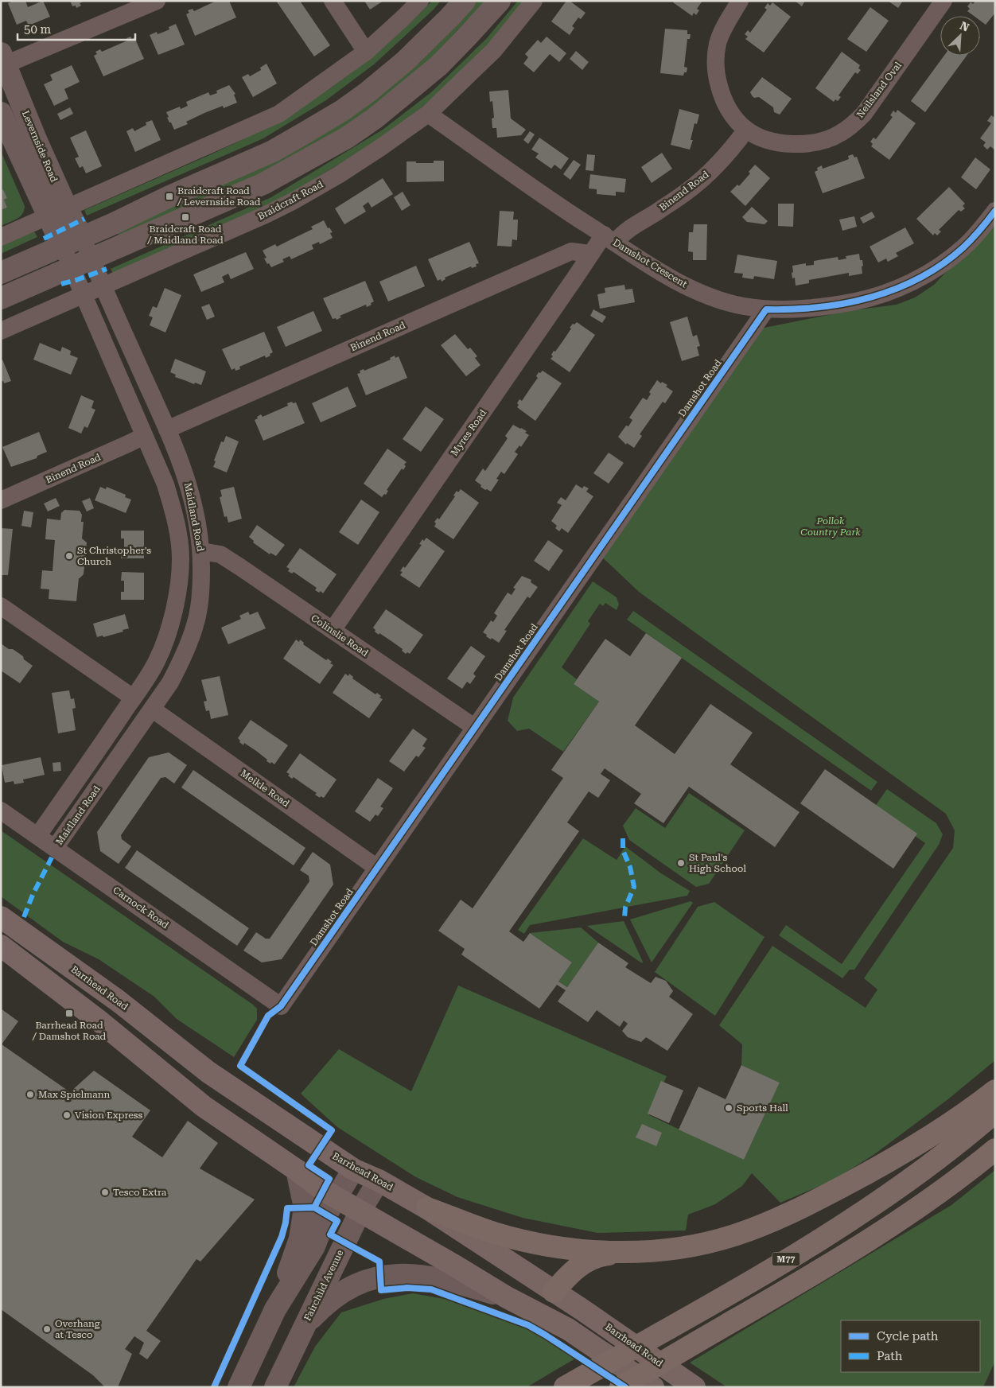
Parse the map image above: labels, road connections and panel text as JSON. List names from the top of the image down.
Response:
{
  "streets": {
    "highway": ["M77"],
    "main road": ["Barrhead Road"],
    "street": [
      "Neilsland Oval",
      "Levernside Road",
      "Binend Road",
      "Braidcraft Road",
      "Damshot Crescent",
      "Damshot Road",
      "Myres Road",
      "Maidland Road",
      "Colinslie Road",
      "Meikle Road",
      "Carnock Road",
      "Fairchild Avenue"
    ]
  },
  "crossings": [
    ["Neilsland Oval", "Binend Road"],
    ["Levernside Road", "Maidland Road"],
    ["Binend Road", "Damshot Crescent"],
    ["Binend Road", "Myres Road"],
    ["Binend Road", "Maidland Road"],
    ["Braidcraft Road", "Damshot Crescent"],
    ["Braidcraft Road", "Maidland Road"],
    ["Damshot Crescent", "Damshot Road"],
    ["Damshot Crescent", "Myres Road"],
    ["Damshot Road", "Colinslie Road"],
    ["Damshot Road", "Meikle Road"],
    ["Damshot Road", "Carnock Road"],
    ["Myres Road", "Colinslie Road"],
    ["Maidland Road", "Colinslie Road"],
    ["Maidland Road", "Meikle Road"],
    ["Maidland Road", "Carnock Road"],
    ["Barrhead Road", "Fairchild Avenue"]
  ],
  "parks": ["Pollok Country Park"],
  "places": {
    "transit": ["Braidcraft Road / Levernside Road", "Braidcraft Road / Maidland Road", "Barrhead Road / Damshot Road"],
    "other": [
      "St Christopher's Church",
      "St Paul's High School",
      "Max Spielmann",
      "Sports Hall",
      "Vision Express",
      "Tesco Extra",
      "Overhang at Tesco"
    ]
  },
  "legend": ["Cycle path", "Path"],
  "scale_bar": "50 m",
  "north": "top right"
}
